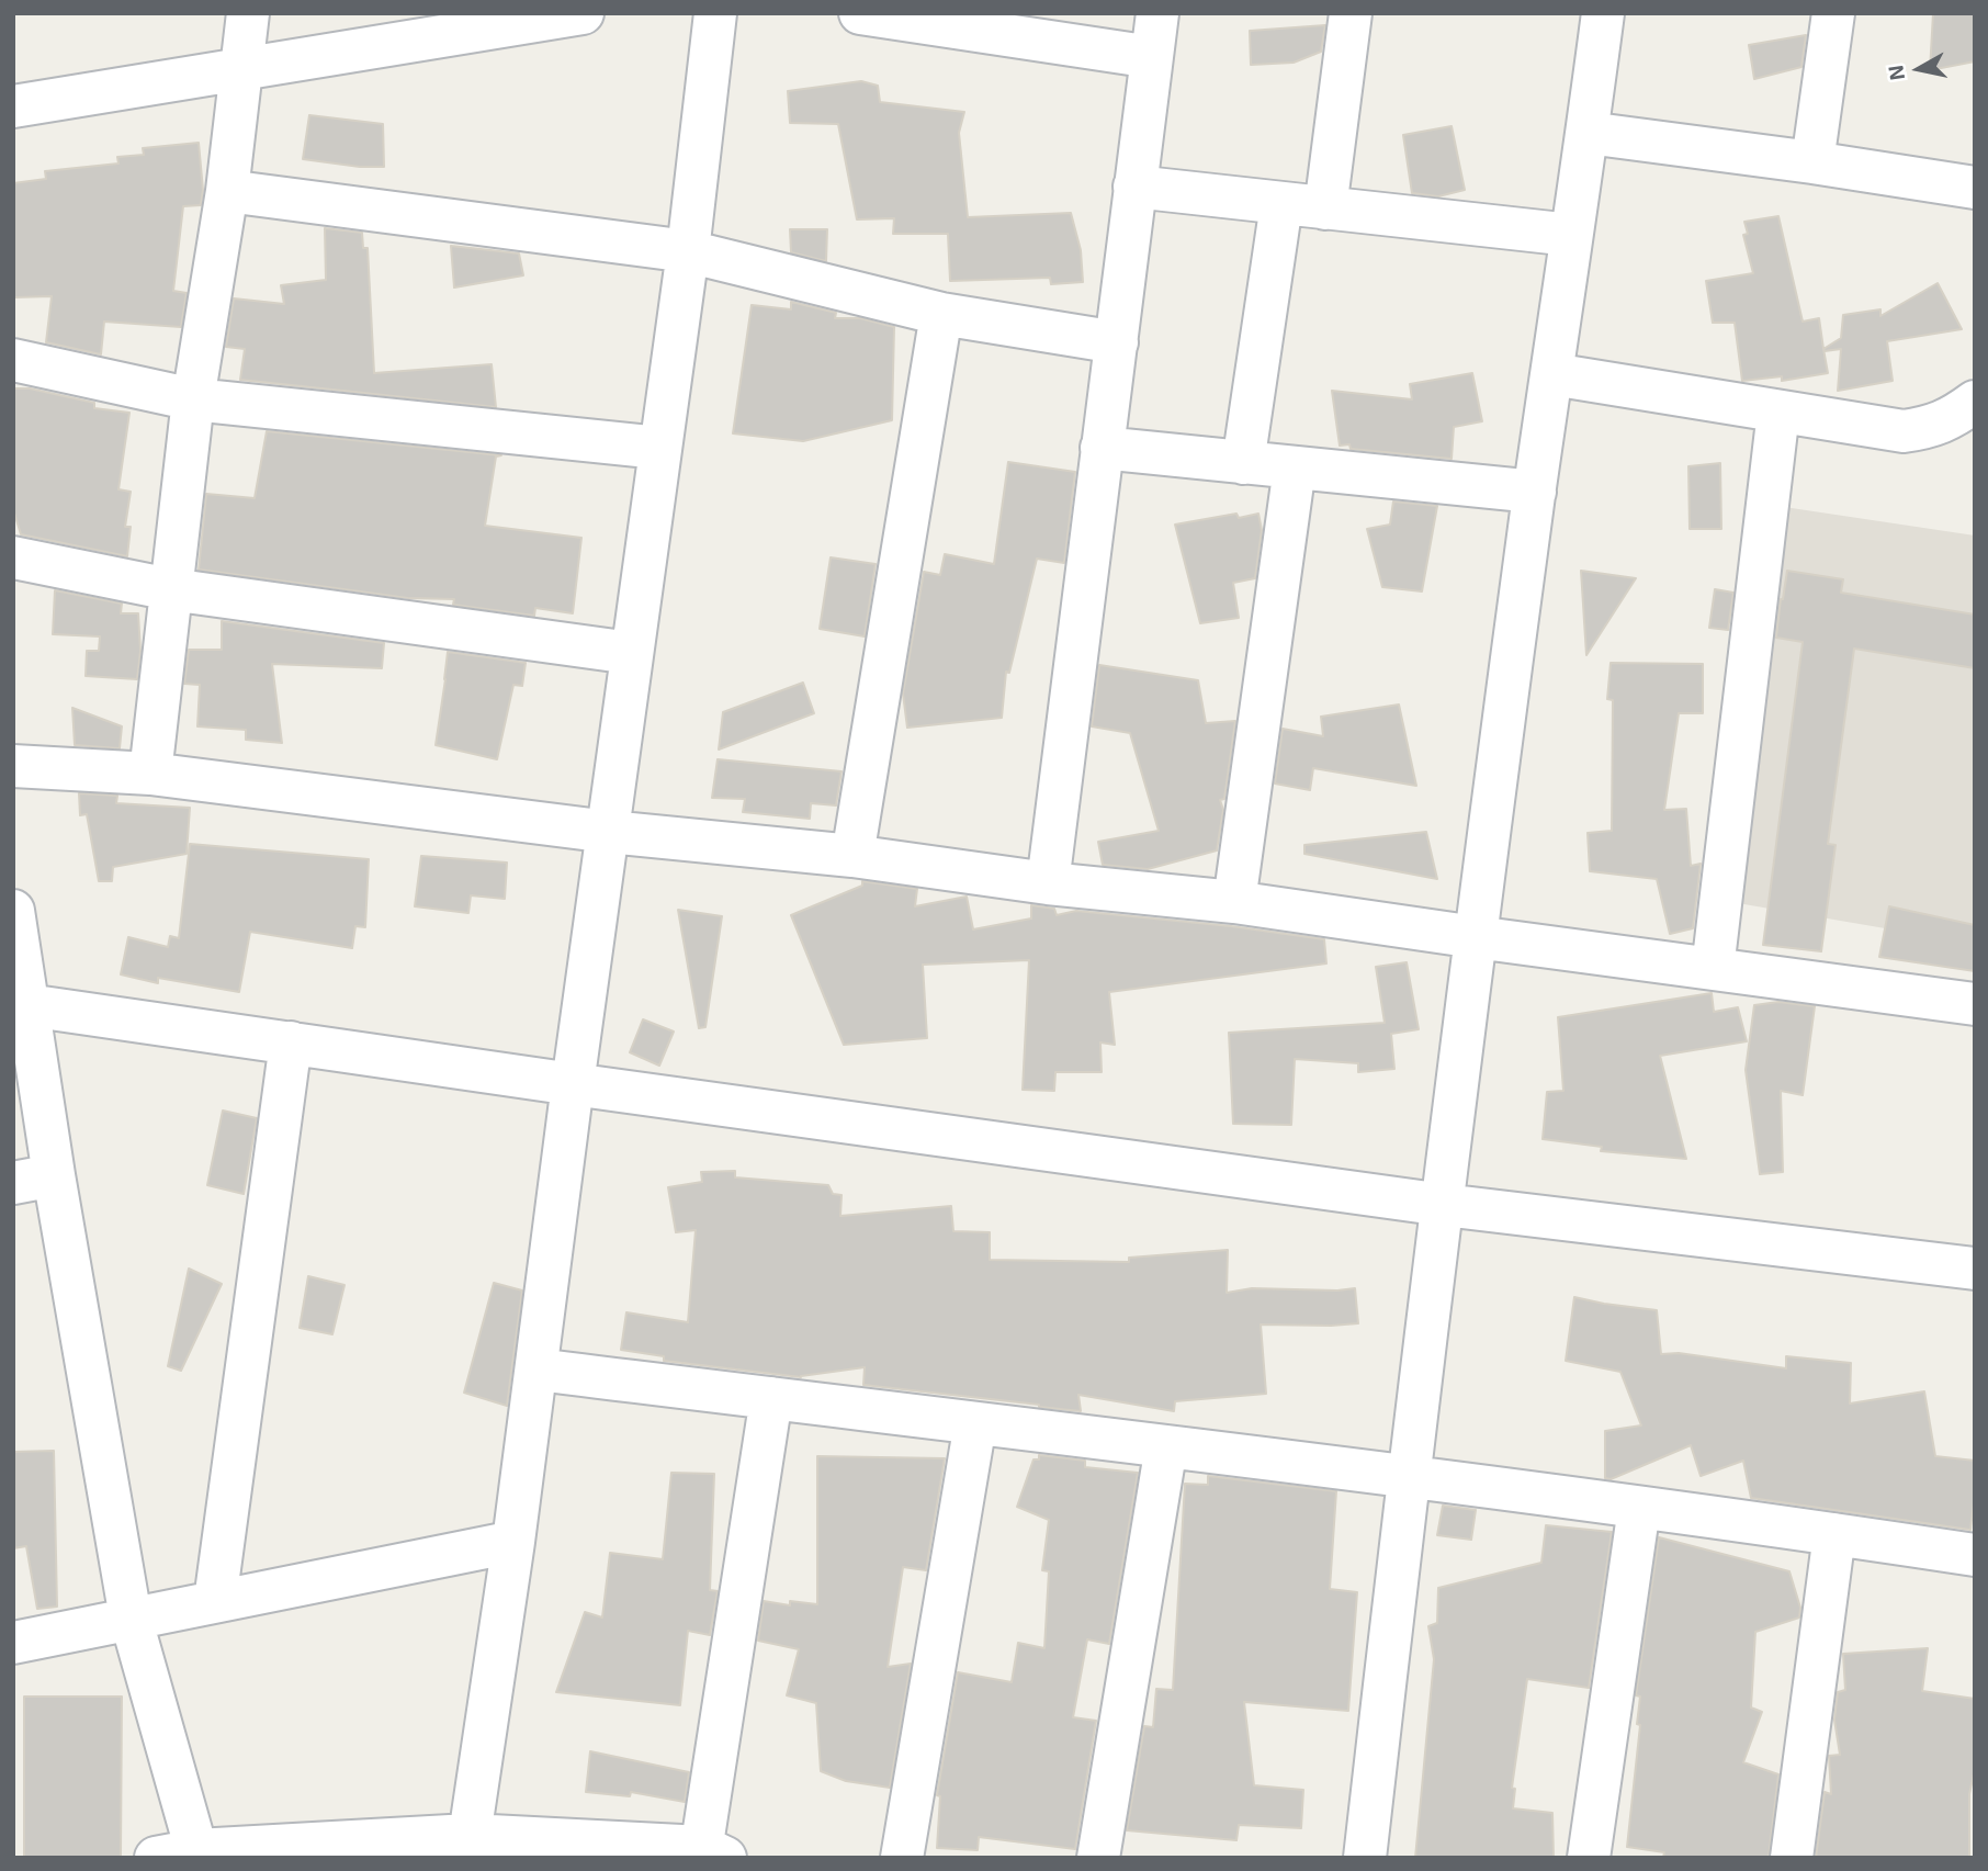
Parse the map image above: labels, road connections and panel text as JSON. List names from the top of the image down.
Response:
{
  "north": "left"
}
